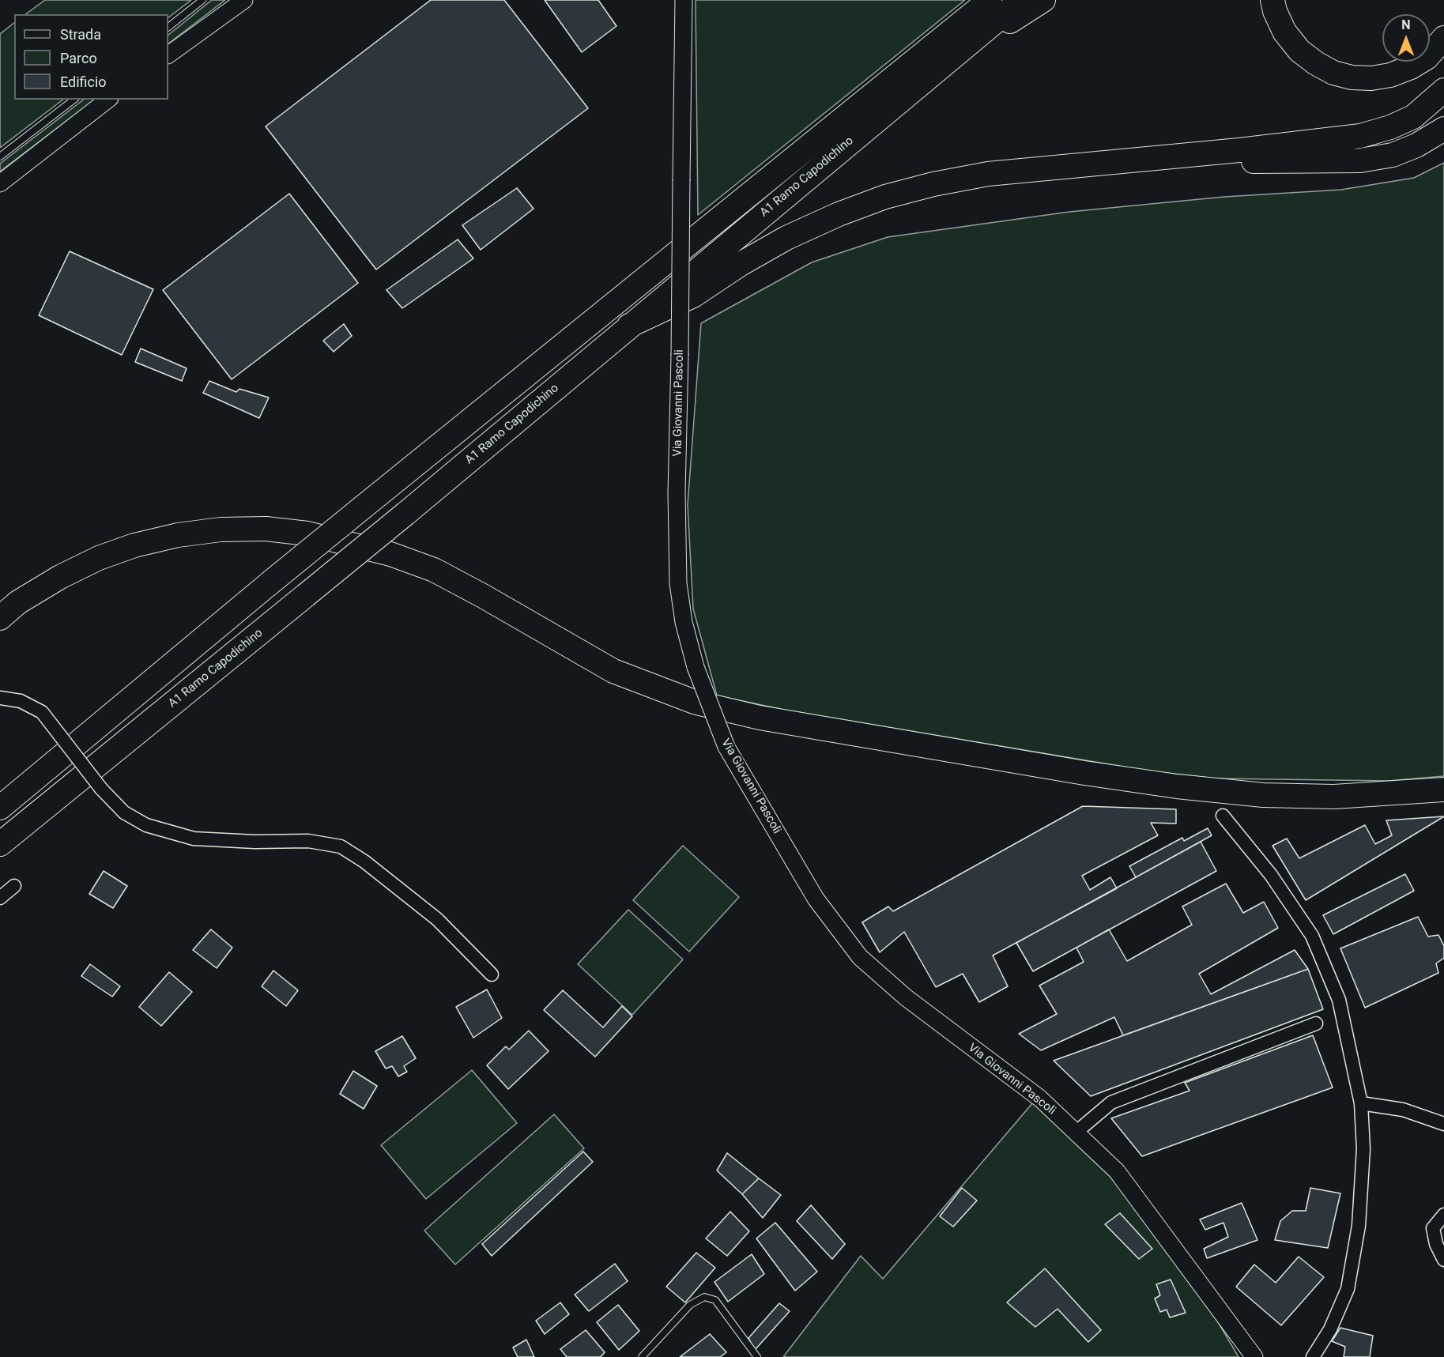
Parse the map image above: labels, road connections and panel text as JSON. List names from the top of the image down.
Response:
{
  "streets": {
    "highway": ["A1 Ramo Capodichino"],
    "street": ["Via Giovanni Pascoli"]
  },
  "legend": ["Strada", "Parco", "Edificio"],
  "north": "top"
}
